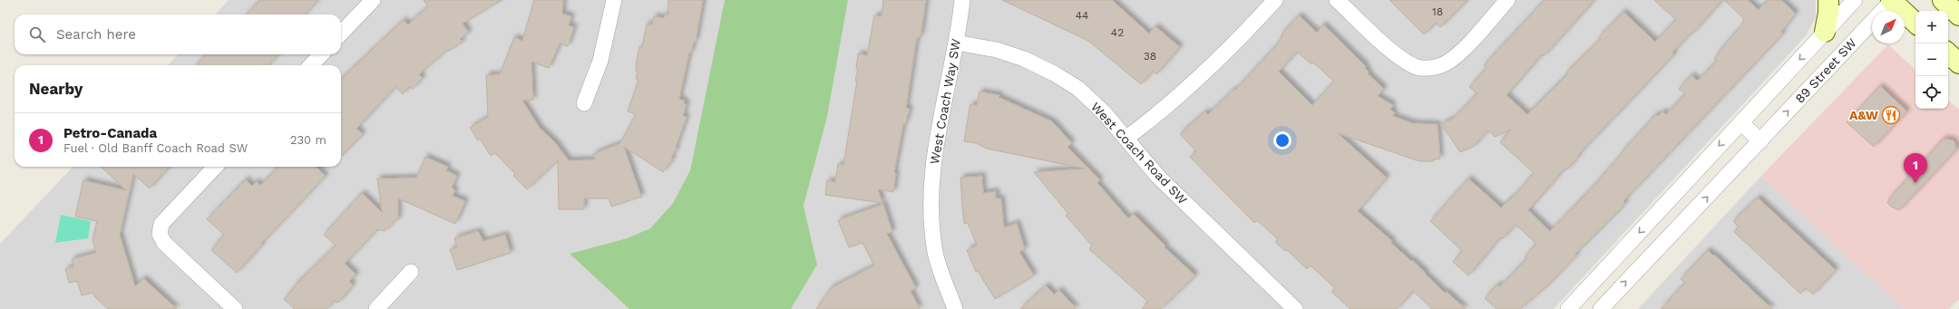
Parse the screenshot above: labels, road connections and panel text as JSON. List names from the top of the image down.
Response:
{
  "streets": {
    "street": ["89 Street SW", "West Coach Way SW", "West Coach Road SW"]
  },
  "crossings": [
    ["West Coach Way SW", "West Coach Road SW"]
  ],
  "places": {
    "restaurant": ["A&W"]
  },
  "house_numbers": [
    "18",
    "44",
    "42",
    "38"
  ],
  "north": "top right",
  "page": {
    "map_buttons": ["+", "−"],
    "search": "Search here",
    "heading": "Nearby",
    "list": [
      {
        "mark": "1",
        "name": "Petro-Canada",
        "note": "Fuel · Old Banff Coach Road SW",
        "value": "230 m"
      }
    ],
    "pins": "1"
  }
}
